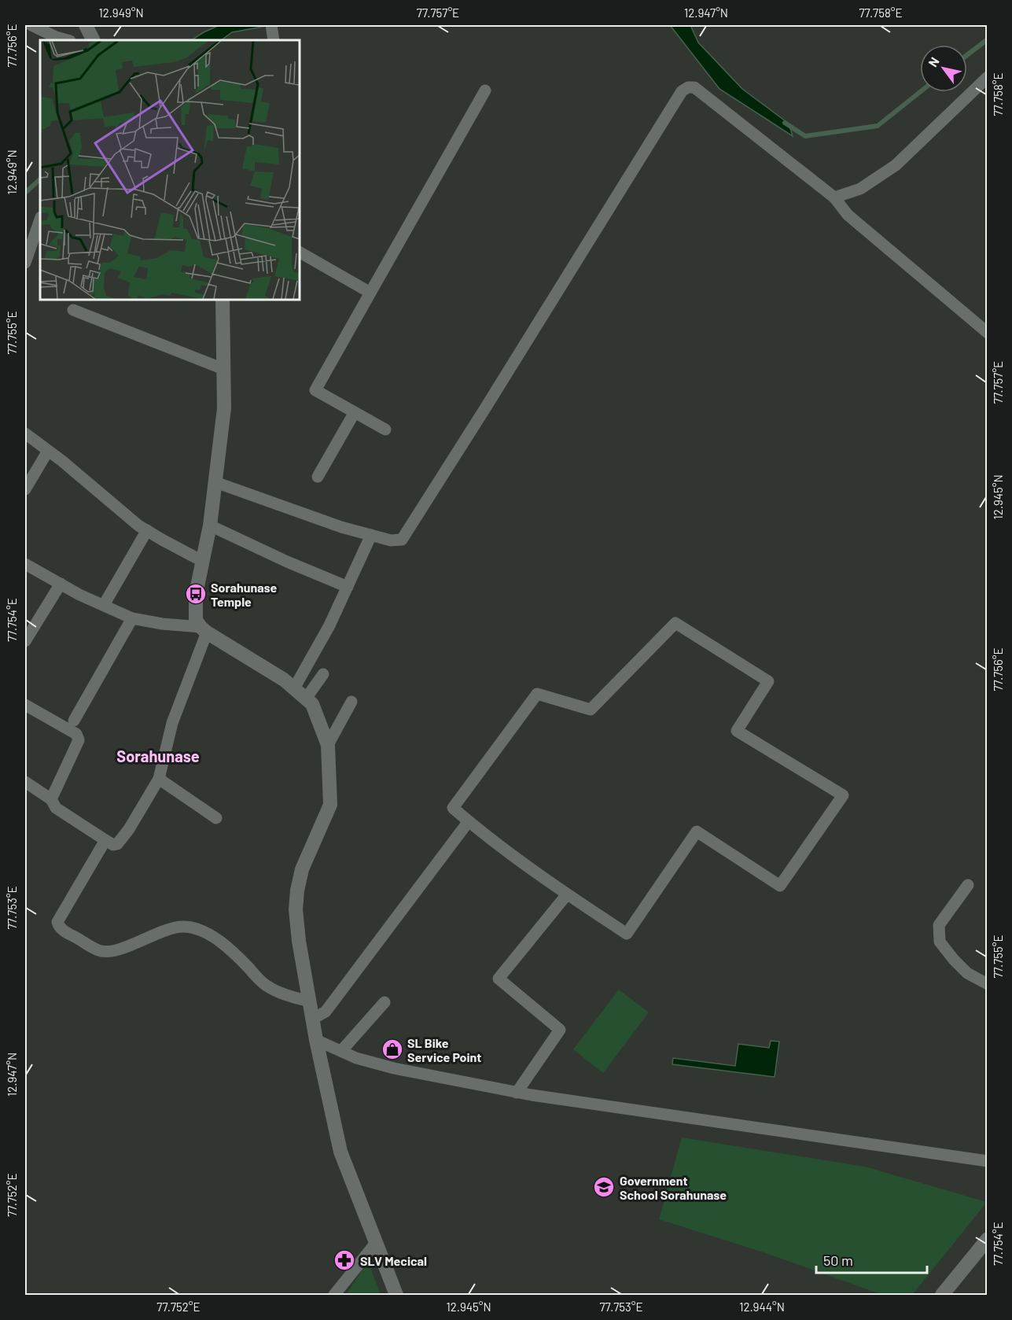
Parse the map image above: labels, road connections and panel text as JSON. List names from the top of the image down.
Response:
{
  "districts": ["Sorahunase"],
  "places": {
    "bus stop": ["Sorahunase Temple"],
    "shop": ["SL Bike Service Point"],
    "school or university": ["Government School Sorahunase"],
    "pharmacy": ["SLV Mecical"]
  },
  "scale_bar": "50 m",
  "north": "top left",
  "coordinates": [
    "12.949°N",
    "77.757°E",
    "12.947°N",
    "77.758°E",
    "77.756°E",
    "77.755°E",
    "12.945°N",
    "77.754°E",
    "77.753°E",
    "77.752°E",
    "12.944°N"
  ]
}
